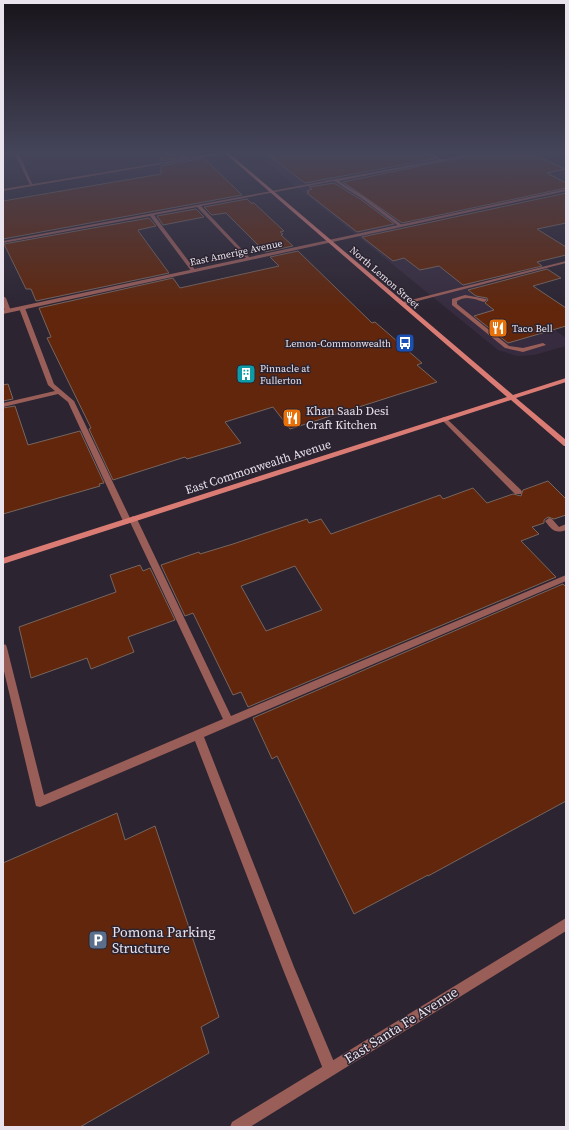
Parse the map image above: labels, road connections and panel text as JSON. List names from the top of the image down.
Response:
{
  "streets": {
    "street": [
      "East Amerige Avenue",
      "North Lemon Street",
      "East Commonwealth Avenue",
      "East Santa Fe Avenue"
    ]
  },
  "crossings": [
    ["East Amerige Avenue", "North Lemon Street"],
    ["North Lemon Street", "East Commonwealth Avenue"]
  ],
  "places": {
    "restaurant": ["Taco Bell", "Khan Saab Desi Craft Kitchen"],
    "bus stop": ["Lemon-Commonwealth"],
    "building": ["Pinnacle at Fullerton"],
    "parking": ["Pomona Parking Structure"]
  }
}
